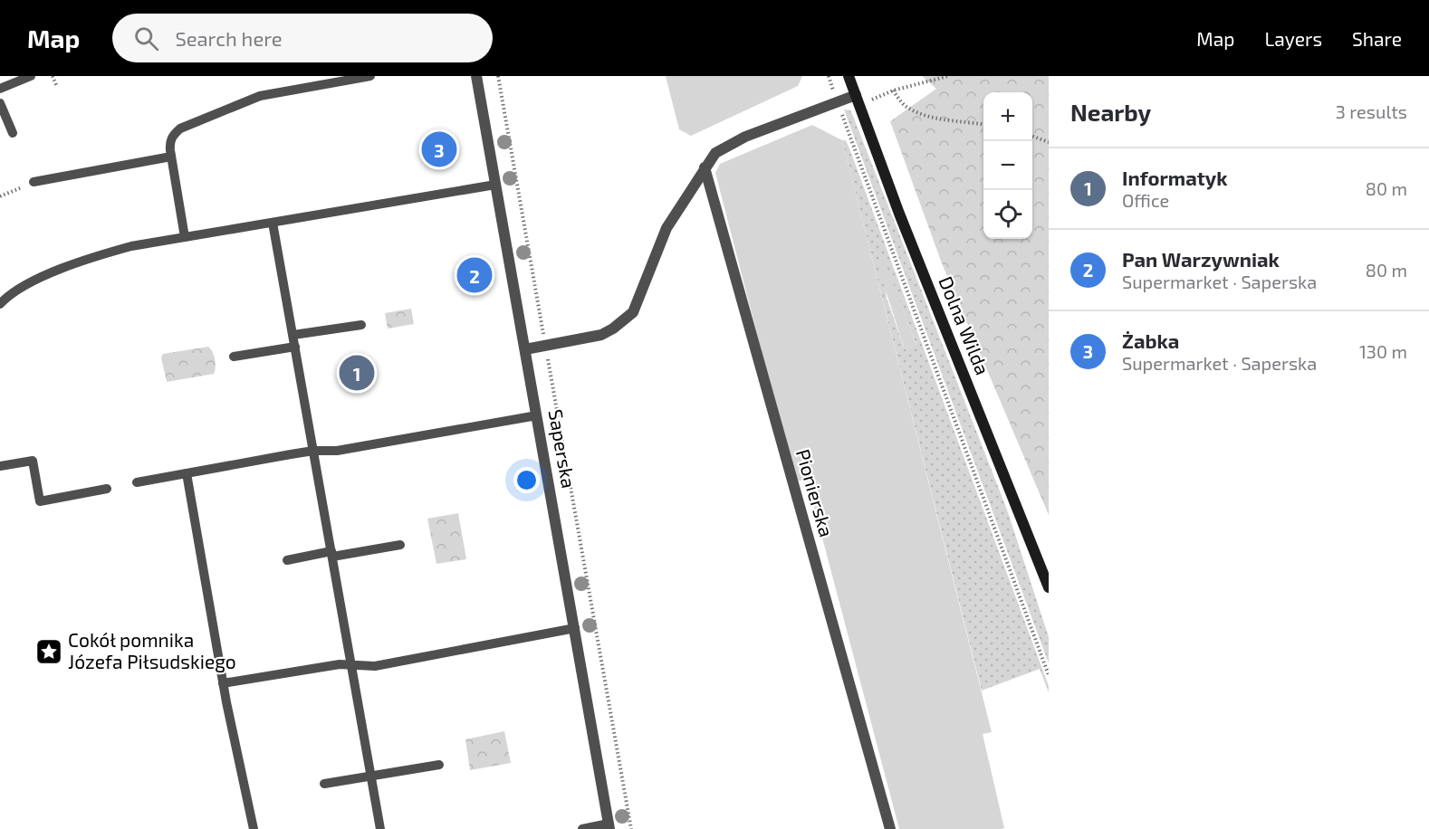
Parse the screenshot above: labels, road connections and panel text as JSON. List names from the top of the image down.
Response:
{
  "streets": {
    "main road": ["Dolna Wilda"],
    "street": ["Saperska", "Pionierska"]
  },
  "places": {
    "place": ["Cokół pomnika Józefa Piłsudskiego"]
  },
  "page": {
    "header": "Map",
    "search": "Search here",
    "nav": ["Map", "Layers", "Share"],
    "heading": ["Nearby", "3 results"],
    "map_buttons": ["+", "−"],
    "pins": ["3", "2", "1"],
    "list": [
      {
        "mark": "1",
        "name": "Informatyk",
        "note": "Office",
        "value": "80 m"
      },
      {
        "mark": "2",
        "name": "Pan Warzywniak",
        "note": "Supermarket · Saperska",
        "value": "80 m"
      },
      {
        "mark": "3",
        "name": "Żabka",
        "note": "Supermarket · Saperska",
        "value": "130 m"
      }
    ]
  }
}
